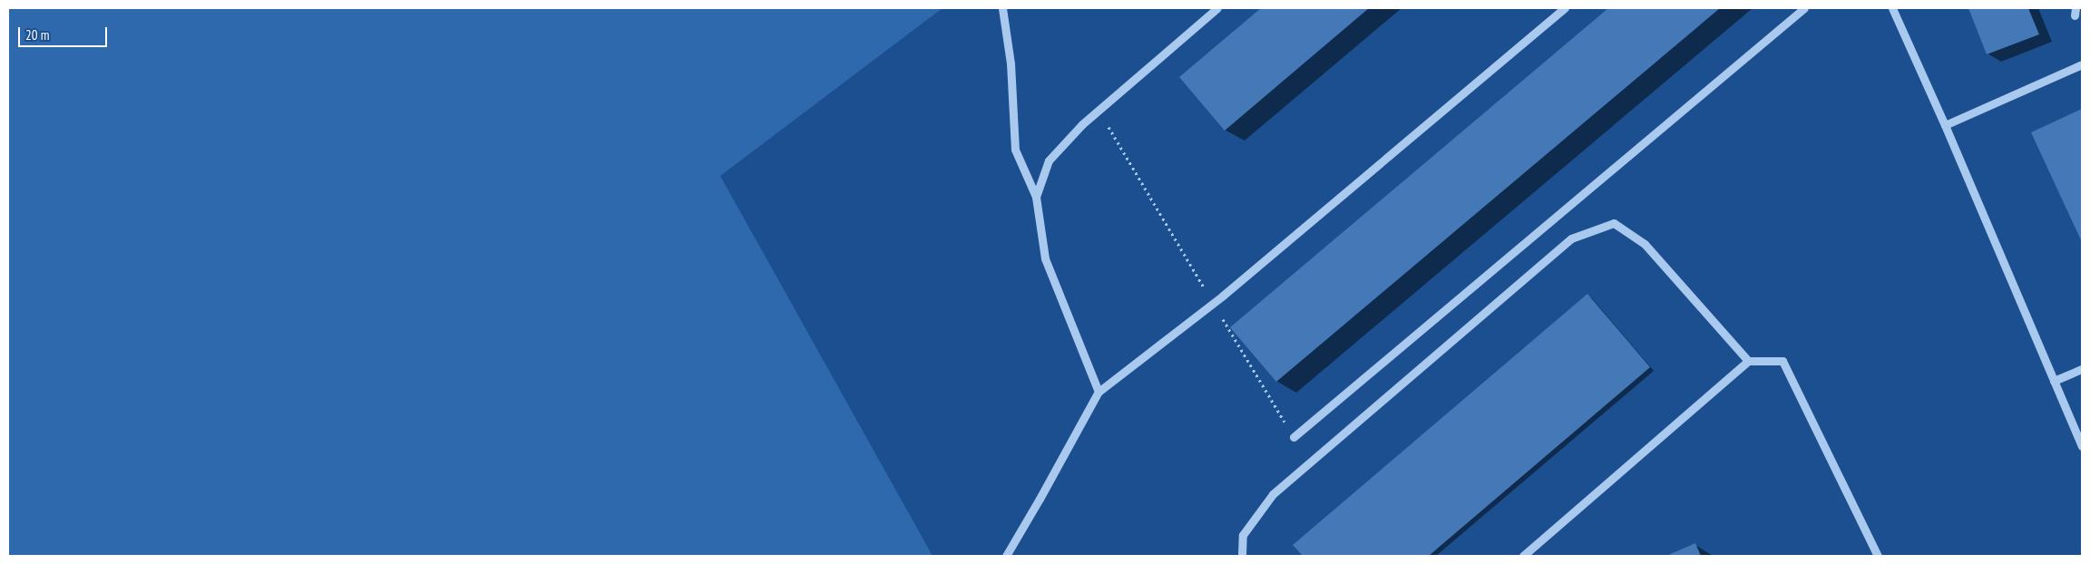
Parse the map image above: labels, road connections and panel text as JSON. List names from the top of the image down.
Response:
{
  "scale_bar": "20 m"
}
